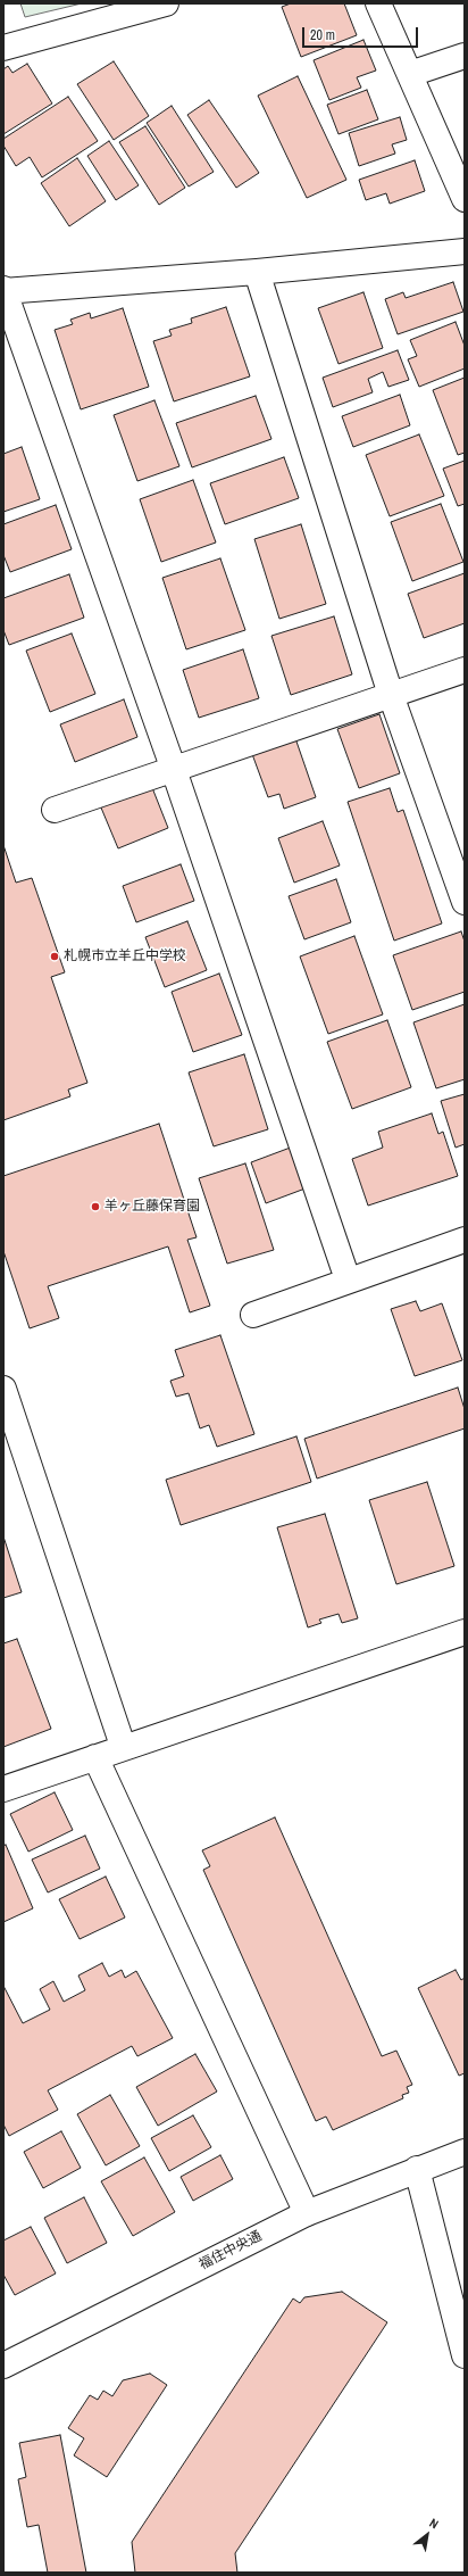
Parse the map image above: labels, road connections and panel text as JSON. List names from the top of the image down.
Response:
{
  "streets": {
    "street": ["福住中央通"]
  },
  "places": ["札幌市立羊丘中学校", "羊ヶ丘藤保育園"],
  "scale_bar": "20 m",
  "north": "top right"
}
